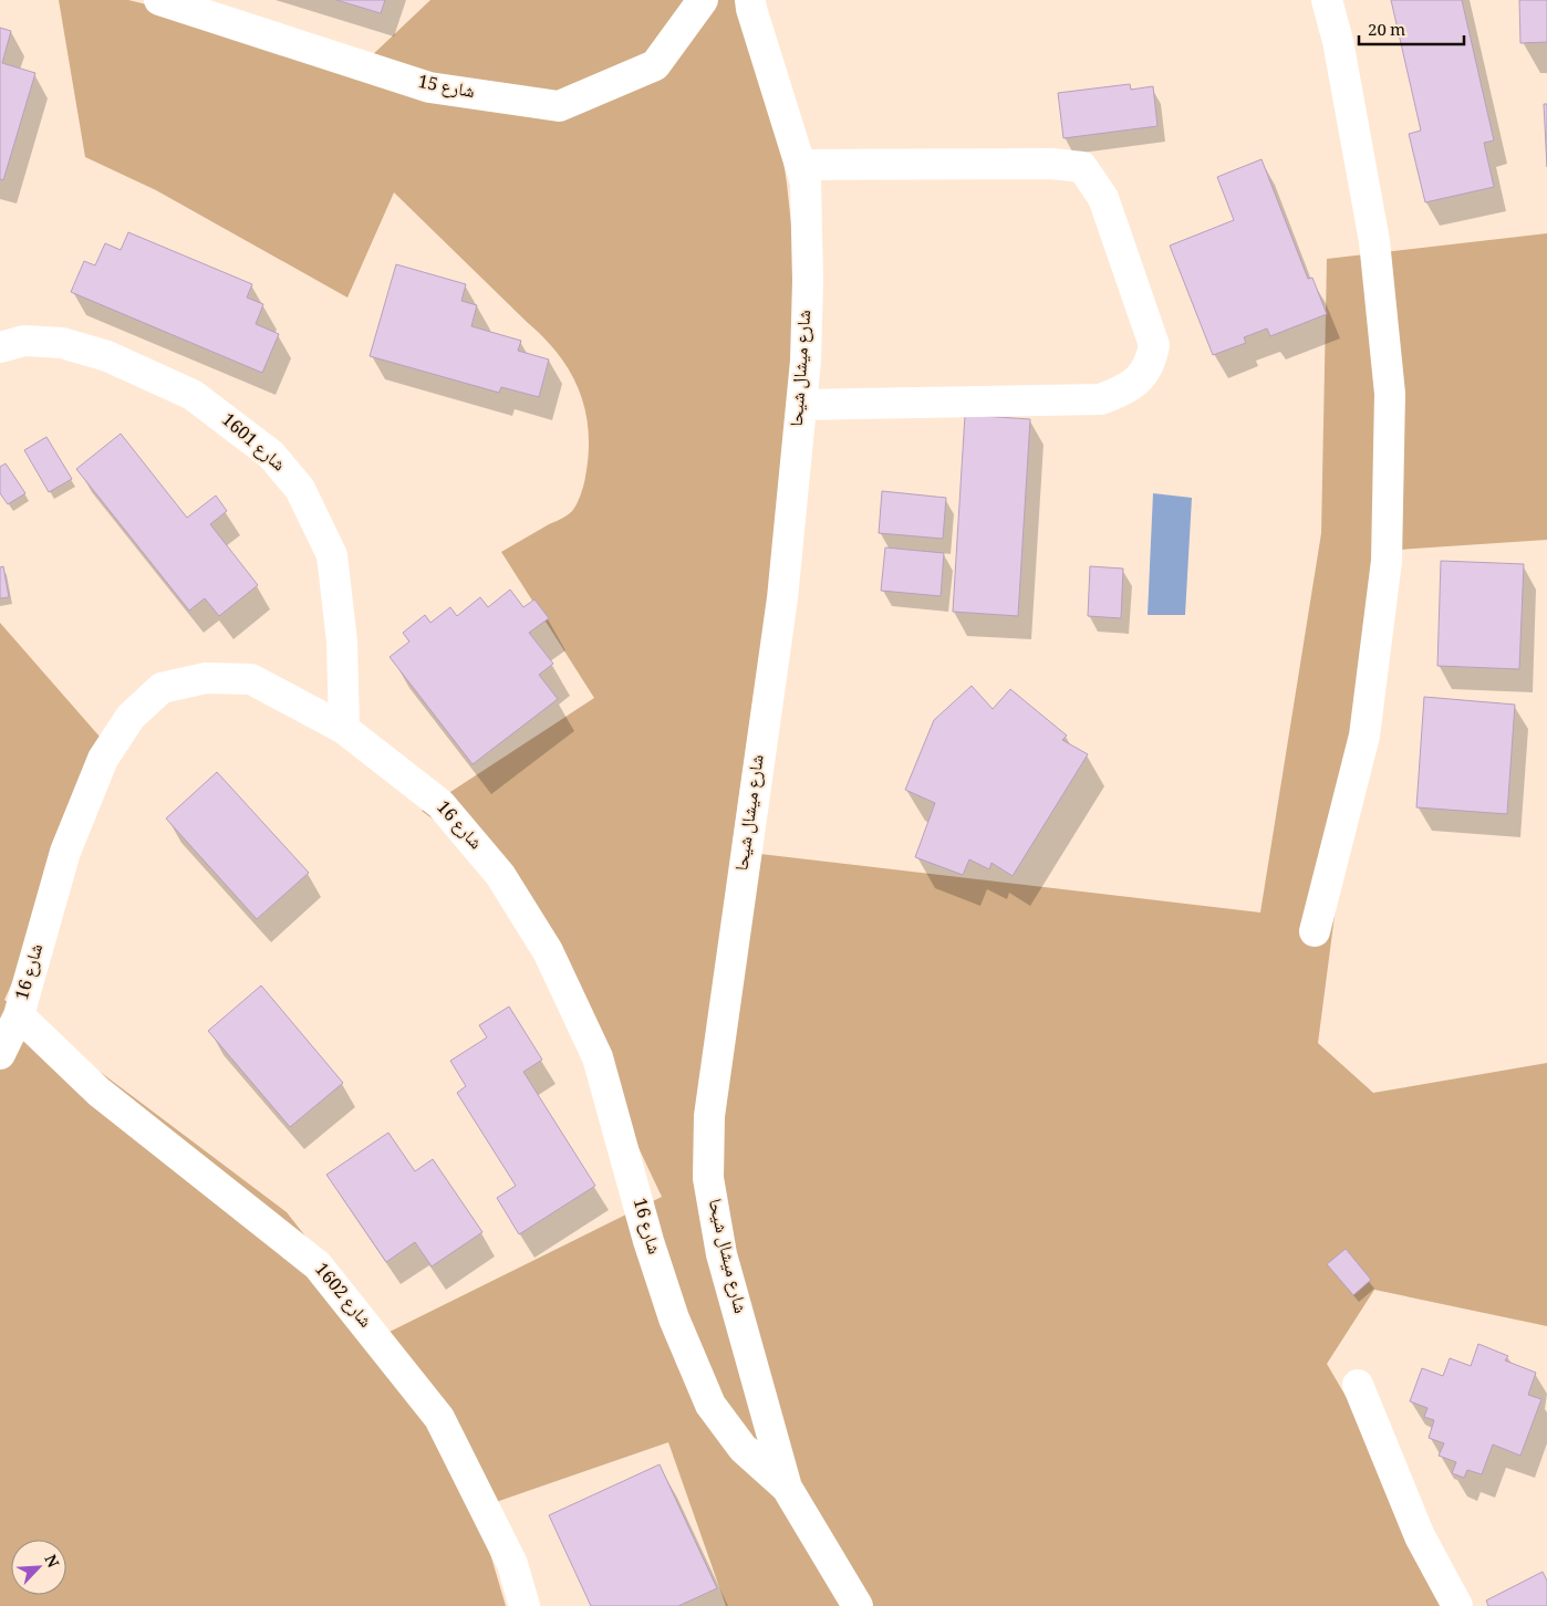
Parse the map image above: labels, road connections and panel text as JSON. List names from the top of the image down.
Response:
{
  "streets": {
    "street": [
      "شارع 15",
      "شارع ميشال شيحا",
      "شارع 1601",
      "شارع 16",
      "شارع 1602"
    ]
  },
  "crossings": [
    ["شارع ميشال شيحا", "شارع 16"],
    ["شارع 1601", "شارع 16"],
    ["شارع 16", "شارع 1602"]
  ],
  "scale_bar": "20 m",
  "north": "top right"
}
